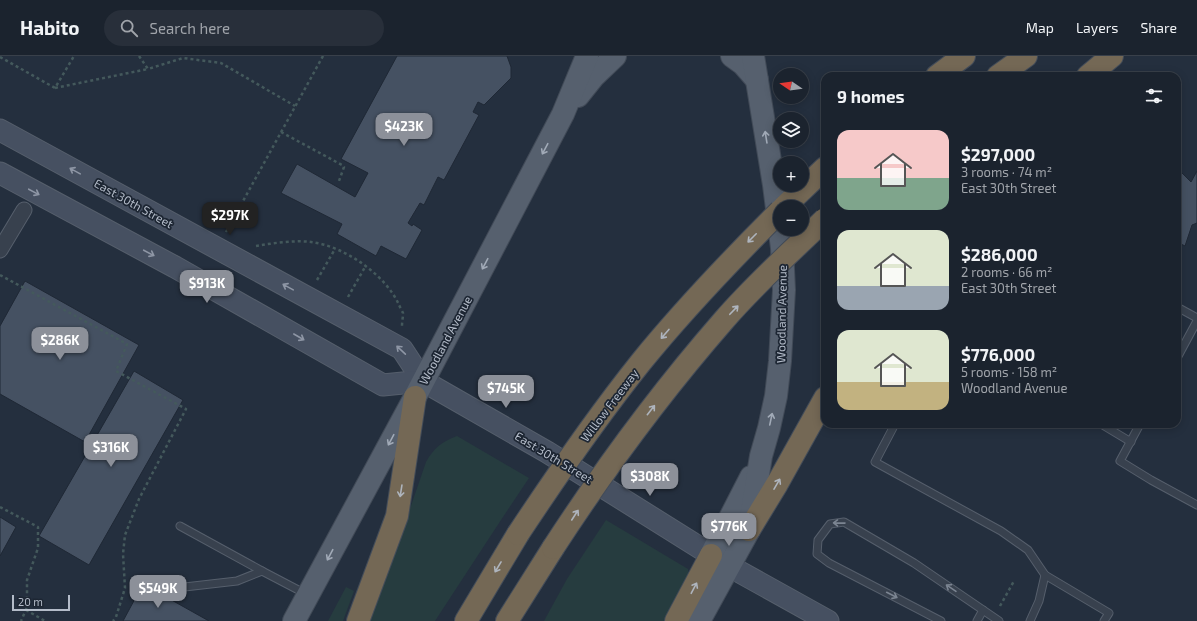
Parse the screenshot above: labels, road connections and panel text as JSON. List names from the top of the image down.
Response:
{
  "streets": {
    "highway": ["Willow Freeway"],
    "main road": ["East 30th Street", "Woodland Avenue"]
  },
  "crossings": [
    ["East 30th Street", "Woodland Avenue"]
  ],
  "scale_bar": "20 m",
  "north": "left",
  "page": {
    "header": "Habito",
    "search": "Search here",
    "nav": ["Map", "Layers", "Share"],
    "map_buttons": ["+", "−"],
    "heading": "9 homes",
    "price": [
      "$423K",
      "$297K",
      "$913K",
      "$286K",
      "$745K",
      "$316K",
      "$308K",
      "$776K",
      "$549K"
    ],
    "list": [
      {
        "name": "$297,000",
        "note": "3 rooms · 74 m² · East 30th Street"
      },
      {
        "name": "$286,000",
        "note": "2 rooms · 66 m² · East 30th Street"
      },
      {
        "name": "$776,000",
        "note": "5 rooms · 158 m² · Woodland Avenue"
      }
    ],
    "scale": "20 m"
  }
}
